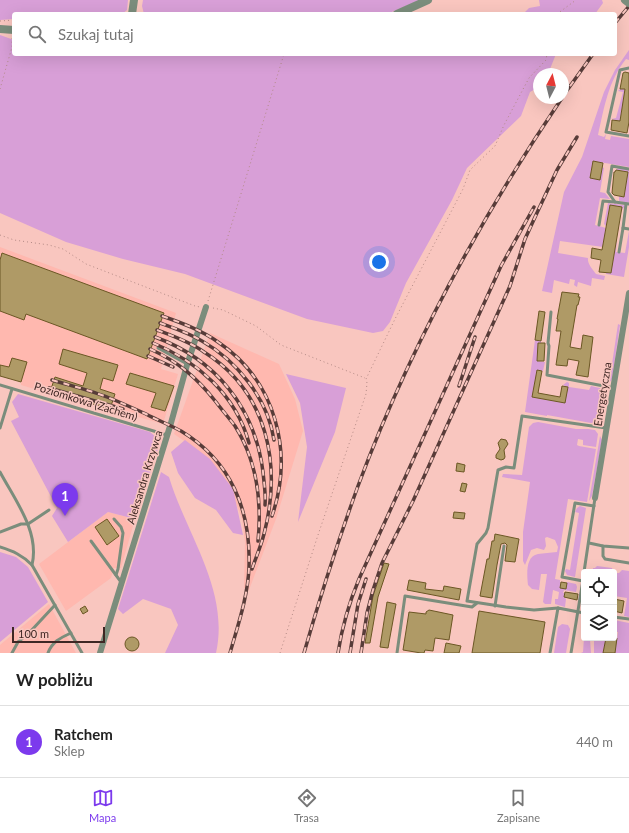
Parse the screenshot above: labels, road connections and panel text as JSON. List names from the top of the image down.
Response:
{
  "streets": {
    "street": ["Energetyczna", "Aleksandra Krzywca"],
    "lane": ["Poziomkowa (Zachem)"]
  },
  "crossings": [
    ["Poziomkowa (Zachem)", "Aleksandra Krzywca"]
  ],
  "scale_bar": "100 m",
  "north": "top",
  "page": {
    "search": "Szukaj tutaj",
    "pins": "1",
    "scale": "100 m",
    "heading": "W pobliżu",
    "list": [
      {
        "mark": "1",
        "name": "Ratchem",
        "note": "Sklep",
        "value": "440 m"
      }
    ],
    "nav": ["Mapa", "Trasa", "Zapisane"]
  }
}
